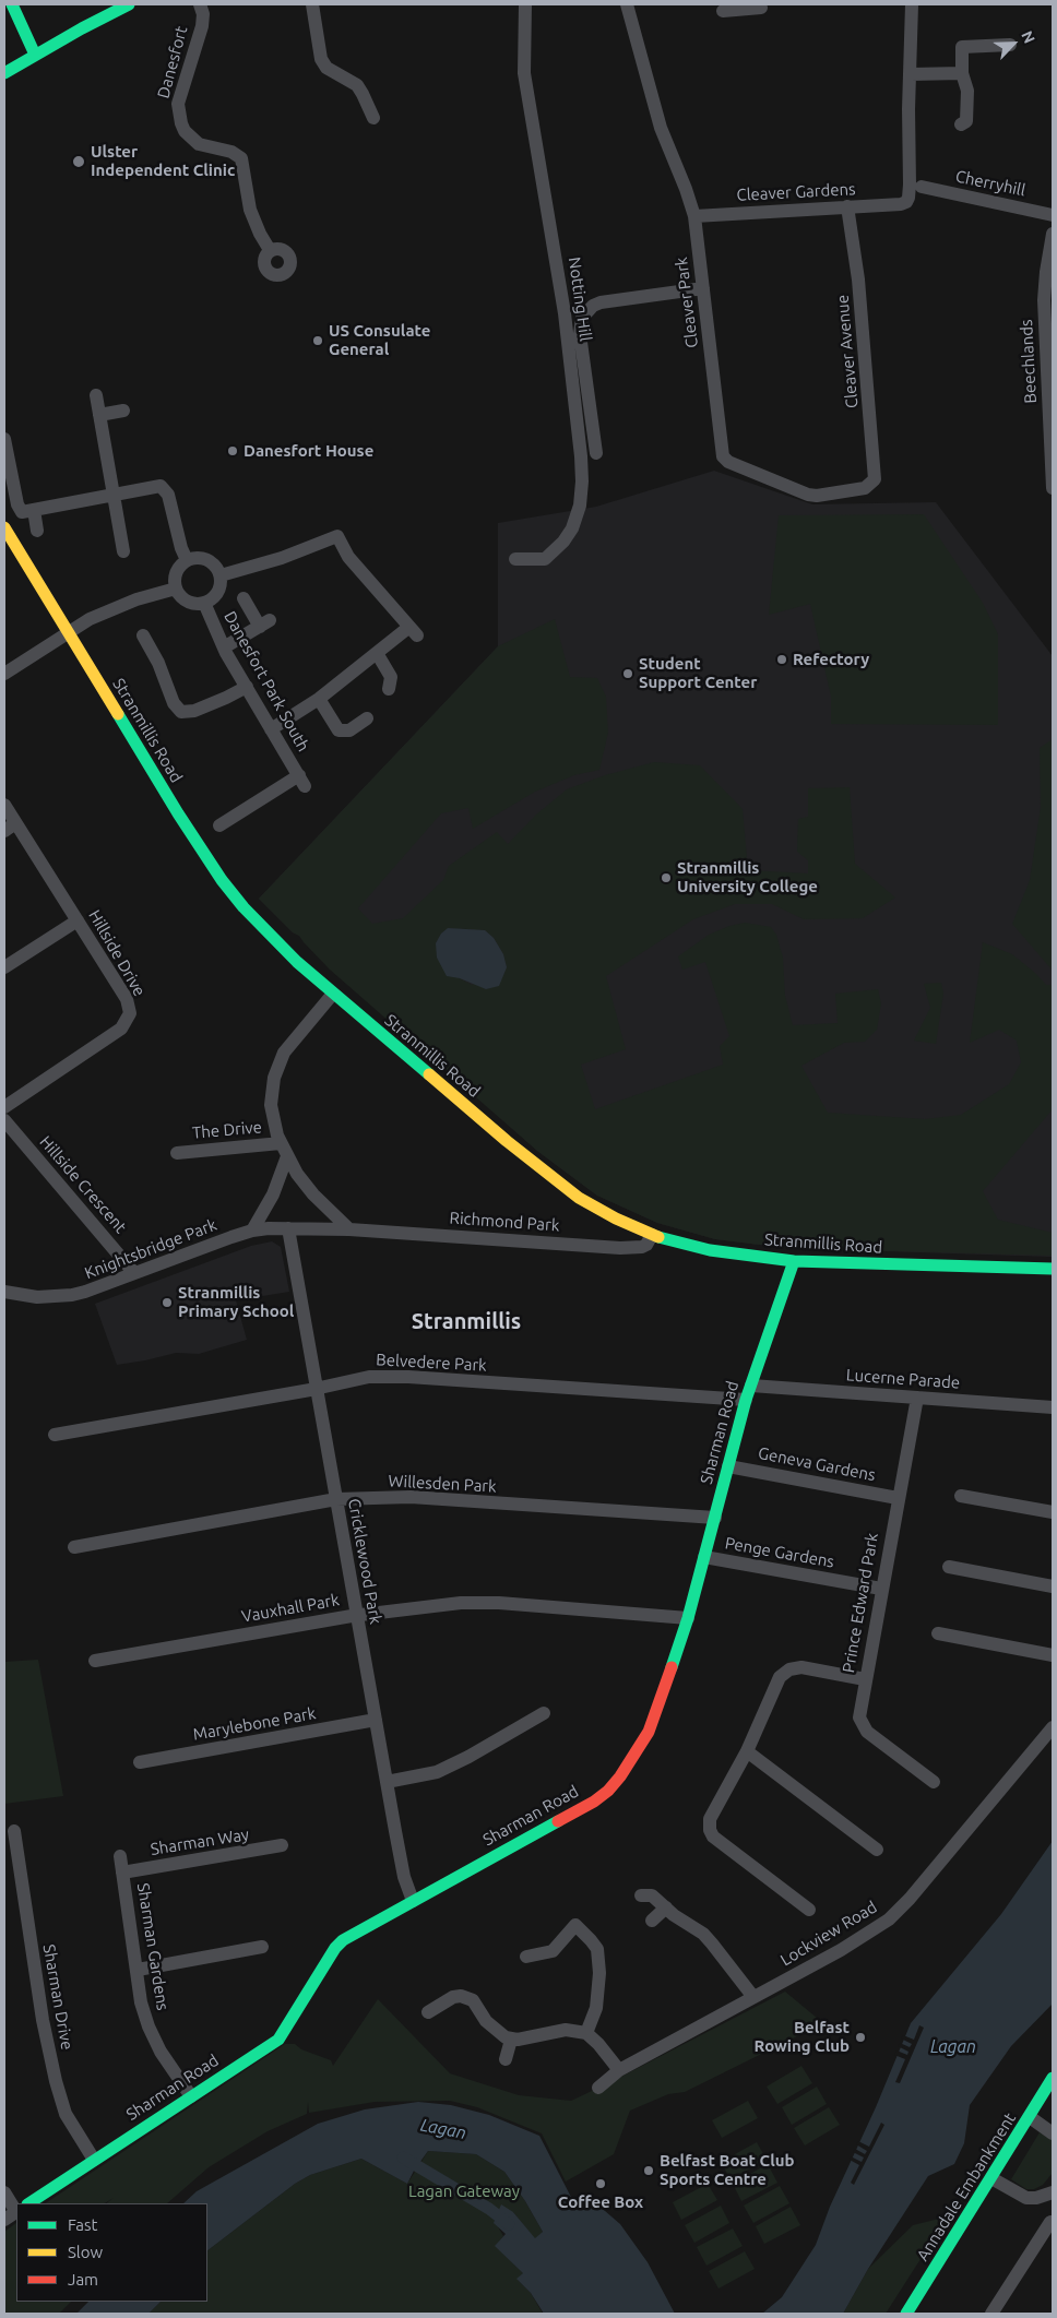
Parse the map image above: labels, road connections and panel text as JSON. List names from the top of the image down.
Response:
{
  "streets": {
    "street": [
      "Danesfort",
      "Cherryhill",
      "Cleaver Gardens",
      "Notting Hill",
      "Cleaver Park",
      "Cleaver Avenue",
      "Beechlands",
      "Danesfort Park South",
      "Stranmillis Road",
      "Hillside Drive",
      "The Drive",
      "Hillside Crescent",
      "Richmond Park",
      "Knightsbridge Park",
      "Belvedere Park",
      "Lucerne Parade",
      "Sharman Road",
      "Geneva Gardens",
      "Willesden Park",
      "Penge Gardens",
      "Cricklewood Park",
      "Prince Edward Park",
      "Vauxhall Park",
      "Marylebone Park",
      "Sharman Way",
      "Lockview Road",
      "Sharman Gardens",
      "Sharman Drive",
      "Annadale Embankment"
    ]
  },
  "crossings": [
    ["Cleaver Gardens", "Cleaver Park"],
    ["Cleaver Gardens", "Cleaver Avenue"],
    ["Cleaver Park", "Cleaver Avenue"],
    ["Stranmillis Road", "Richmond Park"],
    ["Stranmillis Road", "Sharman Road"],
    ["Hillside Crescent", "Knightsbridge Park"],
    ["Richmond Park", "Knightsbridge Park"],
    ["Richmond Park", "Cricklewood Park"],
    ["Belvedere Park", "Sharman Road"],
    ["Belvedere Park", "Cricklewood Park"],
    ["Lucerne Parade", "Sharman Road"],
    ["Lucerne Parade", "Prince Edward Park"],
    ["Sharman Road", "Geneva Gardens"],
    ["Sharman Road", "Willesden Park"],
    ["Sharman Road", "Penge Gardens"],
    ["Sharman Road", "Cricklewood Park"],
    ["Sharman Road", "Vauxhall Park"],
    ["Sharman Road", "Sharman Gardens"],
    ["Sharman Road", "Sharman Drive"],
    ["Geneva Gardens", "Prince Edward Park"],
    ["Willesden Park", "Cricklewood Park"],
    ["Penge Gardens", "Prince Edward Park"],
    ["Cricklewood Park", "Vauxhall Park"],
    ["Cricklewood Park", "Marylebone Park"],
    ["Sharman Way", "Sharman Gardens"]
  ],
  "districts": ["Stranmillis"],
  "water": ["Lagan"],
  "parks": ["Lagan Gateway"],
  "places": [
    "Ulster Independent Clinic",
    "US Consulate General",
    "Danesfort House",
    "Refectory",
    "Student Support Center",
    "Stranmillis University College",
    "Stranmillis Primary School",
    "Belfast Rowing Club",
    "Belfast Boat Club Sports Centre",
    "Coffee Box"
  ],
  "legend": ["Fast", "Slow", "Jam"],
  "north": "top right"
}
